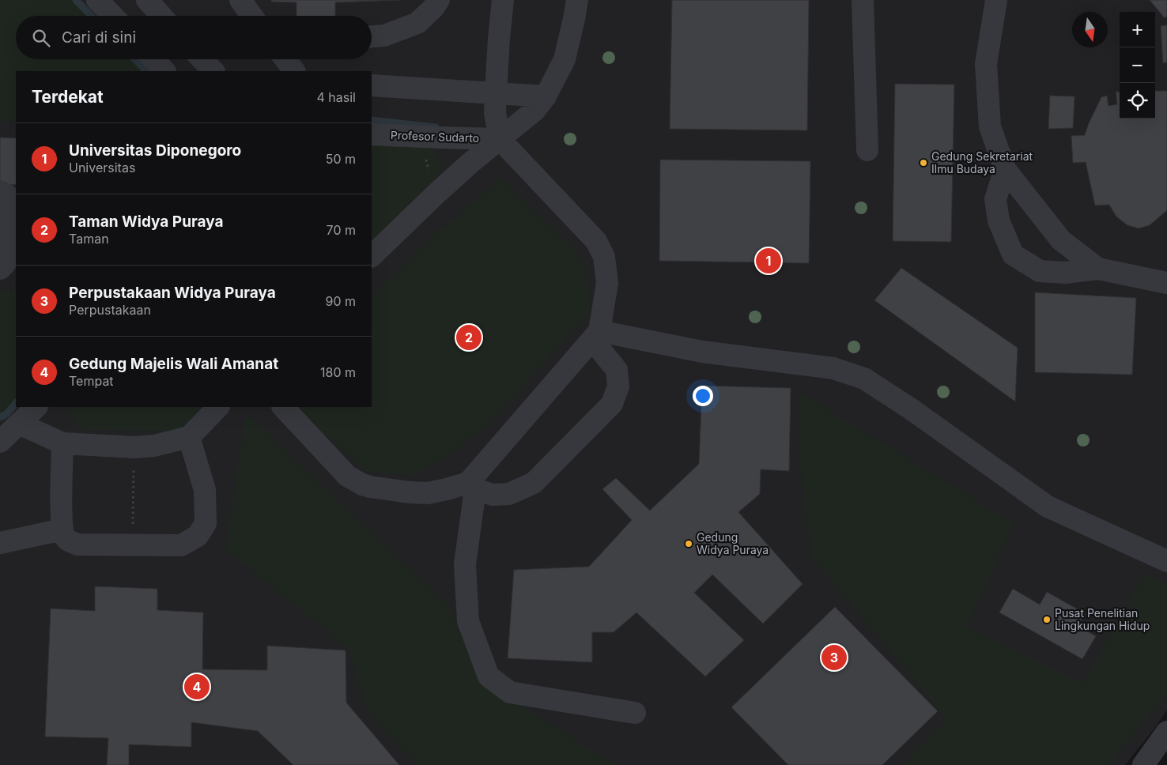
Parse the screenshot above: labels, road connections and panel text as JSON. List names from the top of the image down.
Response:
{
  "streets": {
    "street": ["Profesor Sudarto"]
  },
  "places": ["Gedung Sekretariat Ilmu Budaya", "Gedung Widya Puraya", "Pusat Penelitian Lingkungan Hidup"],
  "north": "bottom",
  "page": {
    "map_buttons": ["+", "−"],
    "search": "Cari di sini",
    "heading": ["Terdekat", "4 hasil"],
    "list": [
      {
        "mark": "1",
        "name": "Universitas Diponegoro",
        "note": "Universitas",
        "value": "50 m"
      },
      {
        "mark": "2",
        "name": "Taman Widya Puraya",
        "note": "Taman",
        "value": "70 m"
      },
      {
        "mark": "3",
        "name": "Perpustakaan Widya Puraya",
        "note": "Perpustakaan",
        "value": "90 m"
      },
      {
        "mark": "4",
        "name": "Gedung Majelis Wali Amanat",
        "note": "Tempat",
        "value": "180 m"
      }
    ],
    "pins": [
      "1",
      "2",
      "3",
      "4"
    ]
  }
}
